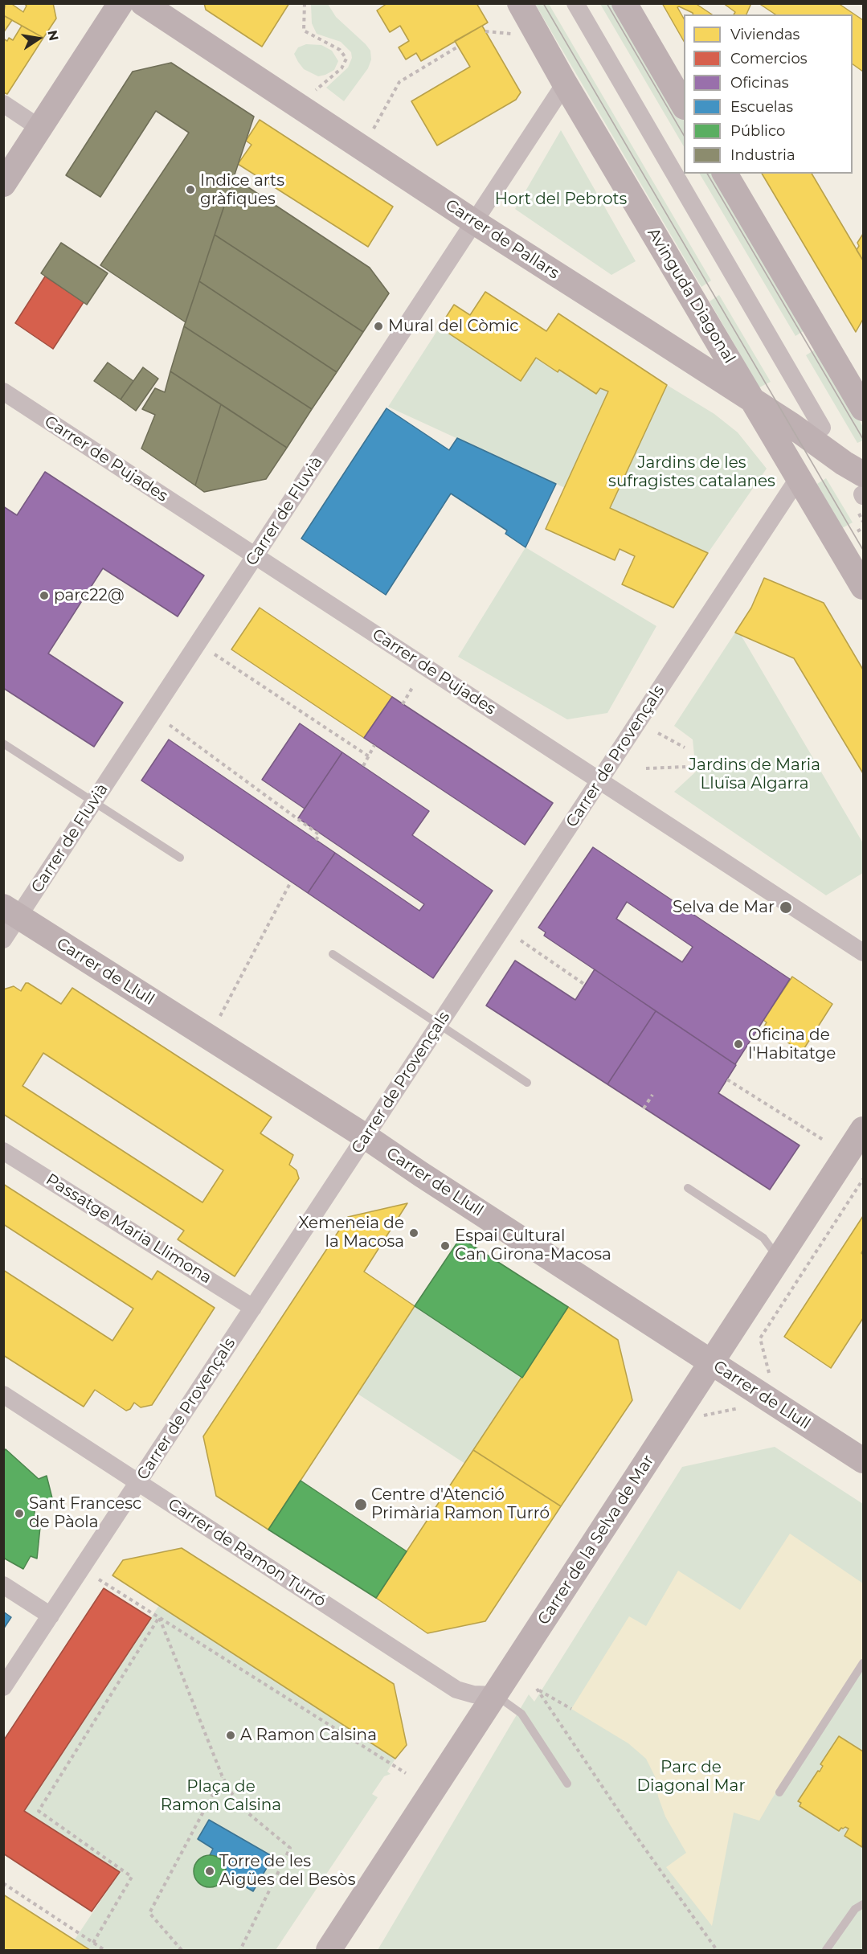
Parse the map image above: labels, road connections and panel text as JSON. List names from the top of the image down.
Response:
{
  "streets": {
    "street": [
      "Carrer de Pallars",
      "Avinguda Diagonal",
      "Carrer de Pujades",
      "Carrer de Fluvià",
      "Carrer de Provençals",
      "Carrer de Llull",
      "Passatge Maria Llimona",
      "Carrer de la Selva de Mar",
      "Carrer de Ramon Turró"
    ]
  },
  "crossings": [
    ["Carrer de Pallars", "Avinguda Diagonal"],
    ["Carrer de Pallars", "Carrer de Fluvià"],
    ["Avinguda Diagonal", "Carrer de Fluvià"],
    ["Avinguda Diagonal", "Carrer de Provençals"],
    ["Carrer de Pujades", "Carrer de Fluvià"],
    ["Carrer de Pujades", "Carrer de Provençals"],
    ["Carrer de Fluvià", "Carrer de Llull"],
    ["Carrer de Provençals", "Carrer de Llull"],
    ["Carrer de Provençals", "Passatge Maria Llimona"],
    ["Carrer de Provençals", "Carrer de Ramon Turró"],
    ["Carrer de Llull", "Carrer de la Selva de Mar"],
    ["Carrer de la Selva de Mar", "Carrer de Ramon Turró"]
  ],
  "parks": [
    "Hort del Pebrots",
    "Jardins de les sufragistes catalanes",
    "Jardins de Maria Lluïsa Algarra",
    "Parc de Diagonal Mar",
    "Plaça de Ramon Calsina"
  ],
  "places": [
    "Indice arts gràfiques",
    "Mural del Còmic",
    "parc22@",
    "Selva de Mar",
    "Oficina de l'Habitatge",
    "Xemeneia de la Macosa",
    "Espai Cultural Can Girona-Macosa",
    "Centre d'Atenció Primària Ramon Turró",
    "Sant Francesc de Pàola",
    "A Ramon Calsina",
    "Torre de les Aigües del Besòs"
  ],
  "legend": [
    "Viviendas",
    "Comercios",
    "Oficinas",
    "Escuelas",
    "Público",
    "Industria"
  ],
  "north": "right"
}
